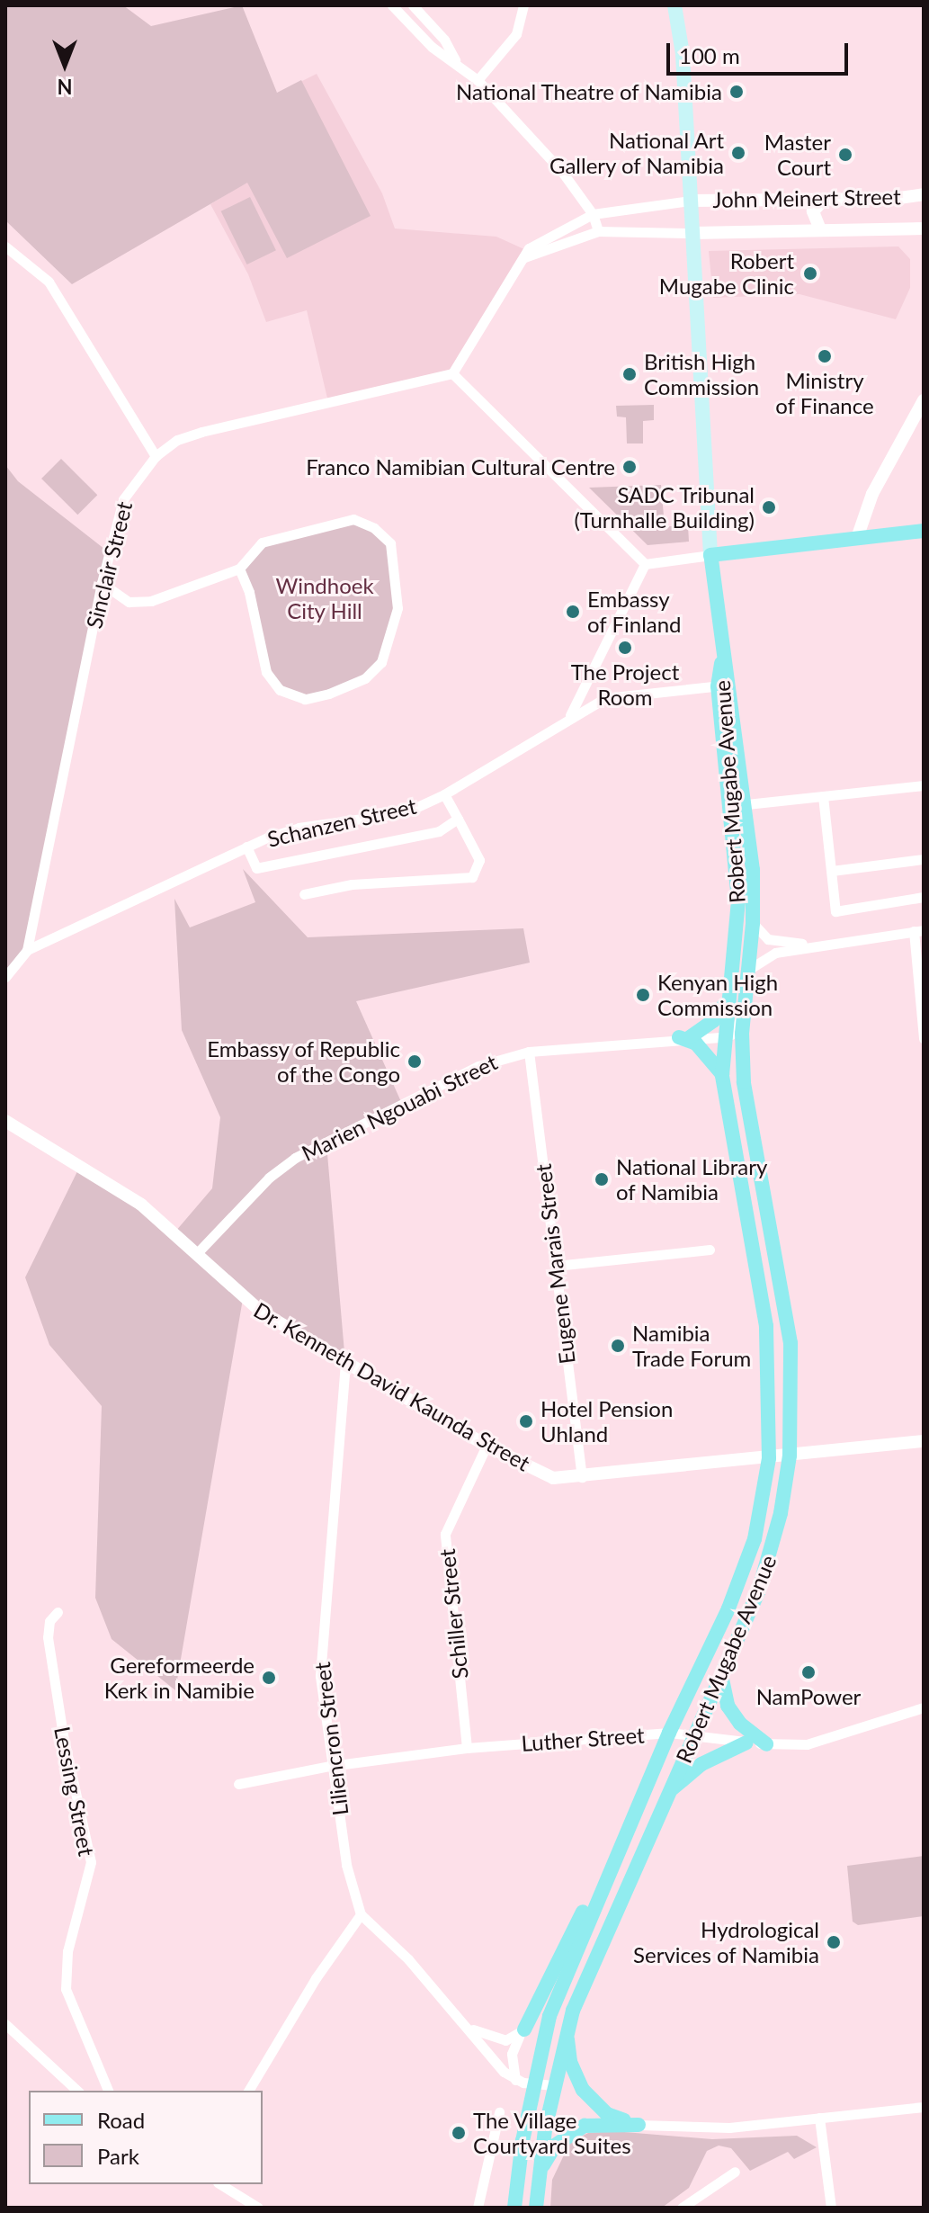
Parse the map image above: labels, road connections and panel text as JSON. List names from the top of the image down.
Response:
{
  "streets": {
    "main road": ["Robert Mugabe Avenue"],
    "street": [
      "John Meinert Street",
      "Sinclair Street",
      "Schanzen Street",
      "Marien Ngouabi Street",
      "Eugene Marais Street",
      "Dr. Kenneth David Kaunda Street",
      "Schiller Street",
      "Liliencron Street",
      "Luther Street",
      "Lessing Street"
    ]
  },
  "crossings": [
    ["John Meinert Street", "Robert Mugabe Avenue"],
    ["Sinclair Street", "Schanzen Street"],
    ["Robert Mugabe Avenue", "Schanzen Street"],
    ["Robert Mugabe Avenue", "Marien Ngouabi Street"],
    ["Robert Mugabe Avenue", "Dr. Kenneth David Kaunda Street"],
    ["Robert Mugabe Avenue", "Luther Street"],
    ["Marien Ngouabi Street", "Eugene Marais Street"],
    ["Marien Ngouabi Street", "Dr. Kenneth David Kaunda Street"],
    ["Eugene Marais Street", "Dr. Kenneth David Kaunda Street"],
    ["Dr. Kenneth David Kaunda Street", "Schiller Street"],
    ["Dr. Kenneth David Kaunda Street", "Liliencron Street"],
    ["Schiller Street", "Luther Street"],
    ["Liliencron Street", "Luther Street"]
  ],
  "parks": ["Windhoek City Hill"],
  "places": [
    "National Theatre of Namibia",
    "National Art Gallery of Namibia",
    "Master Court",
    "Robert Mugabe Clinic",
    "Ministry of Finance",
    "British High Commission",
    "Franco Namibian Cultural Centre",
    "SADC Tribunal (Turnhalle Building)",
    "Embassy of Finland",
    "The Project Room",
    "Kenyan High Commission",
    "Embassy of Republic of the Congo",
    "National Library of Namibia",
    "Namibia Trade Forum",
    "Hotel Pension Uhland",
    "NamPower",
    "Gereformeerde Kerk in Namibie",
    "Hydrological Services of Namibia",
    "The Village Courtyard Suites"
  ],
  "legend": ["Road", "Park"],
  "scale_bar": "100 m",
  "north": "bottom"
}
